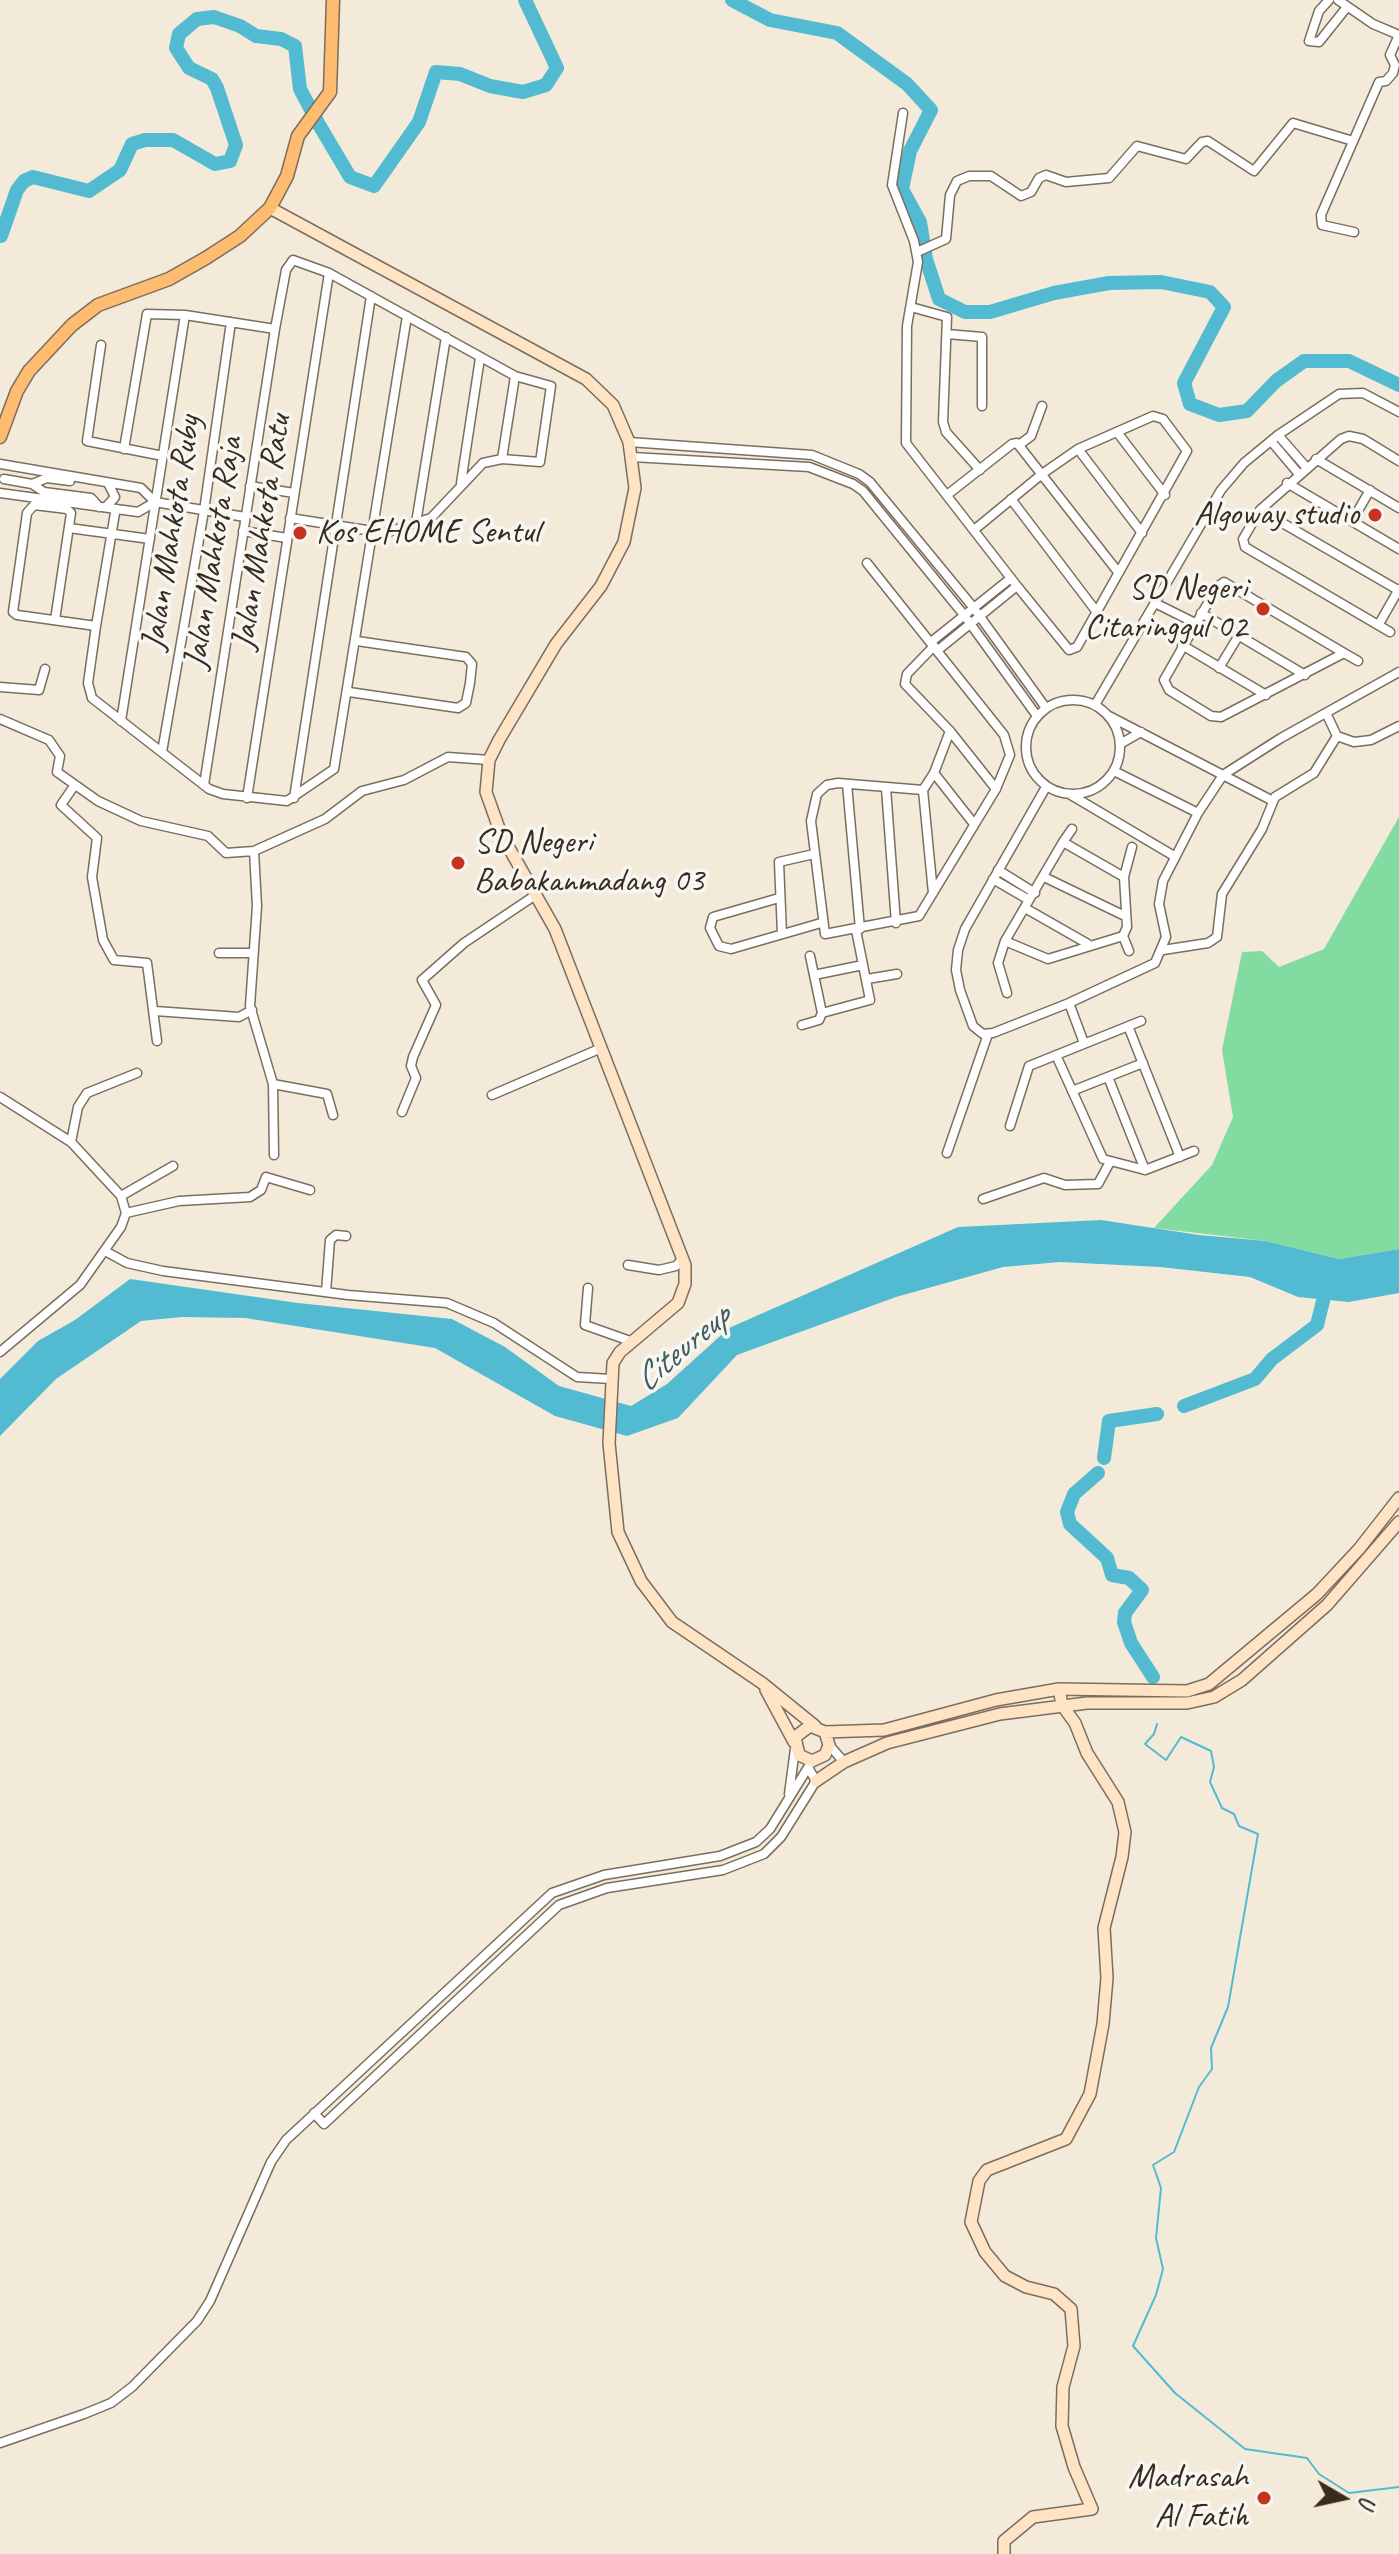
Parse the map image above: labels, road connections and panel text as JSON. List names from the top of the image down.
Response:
{
  "streets": {
    "street": ["Jalan Mahkota Ratu", "Jalan Mahkota Ruby", "Jalan Mahkota Raja"]
  },
  "crossings": [
    ["Jalan Mahkota Ratu", "Jalan Mahkota Raja"]
  ],
  "water": ["Citeureup"],
  "places": [
    "Algoway studio",
    "Kos EHOME Sentul",
    "SD Negeri Citaringgul 02",
    "SD Negeri Babakanmadang 03",
    "Madrasah Al Fatih"
  ],
  "north": "right"
}
